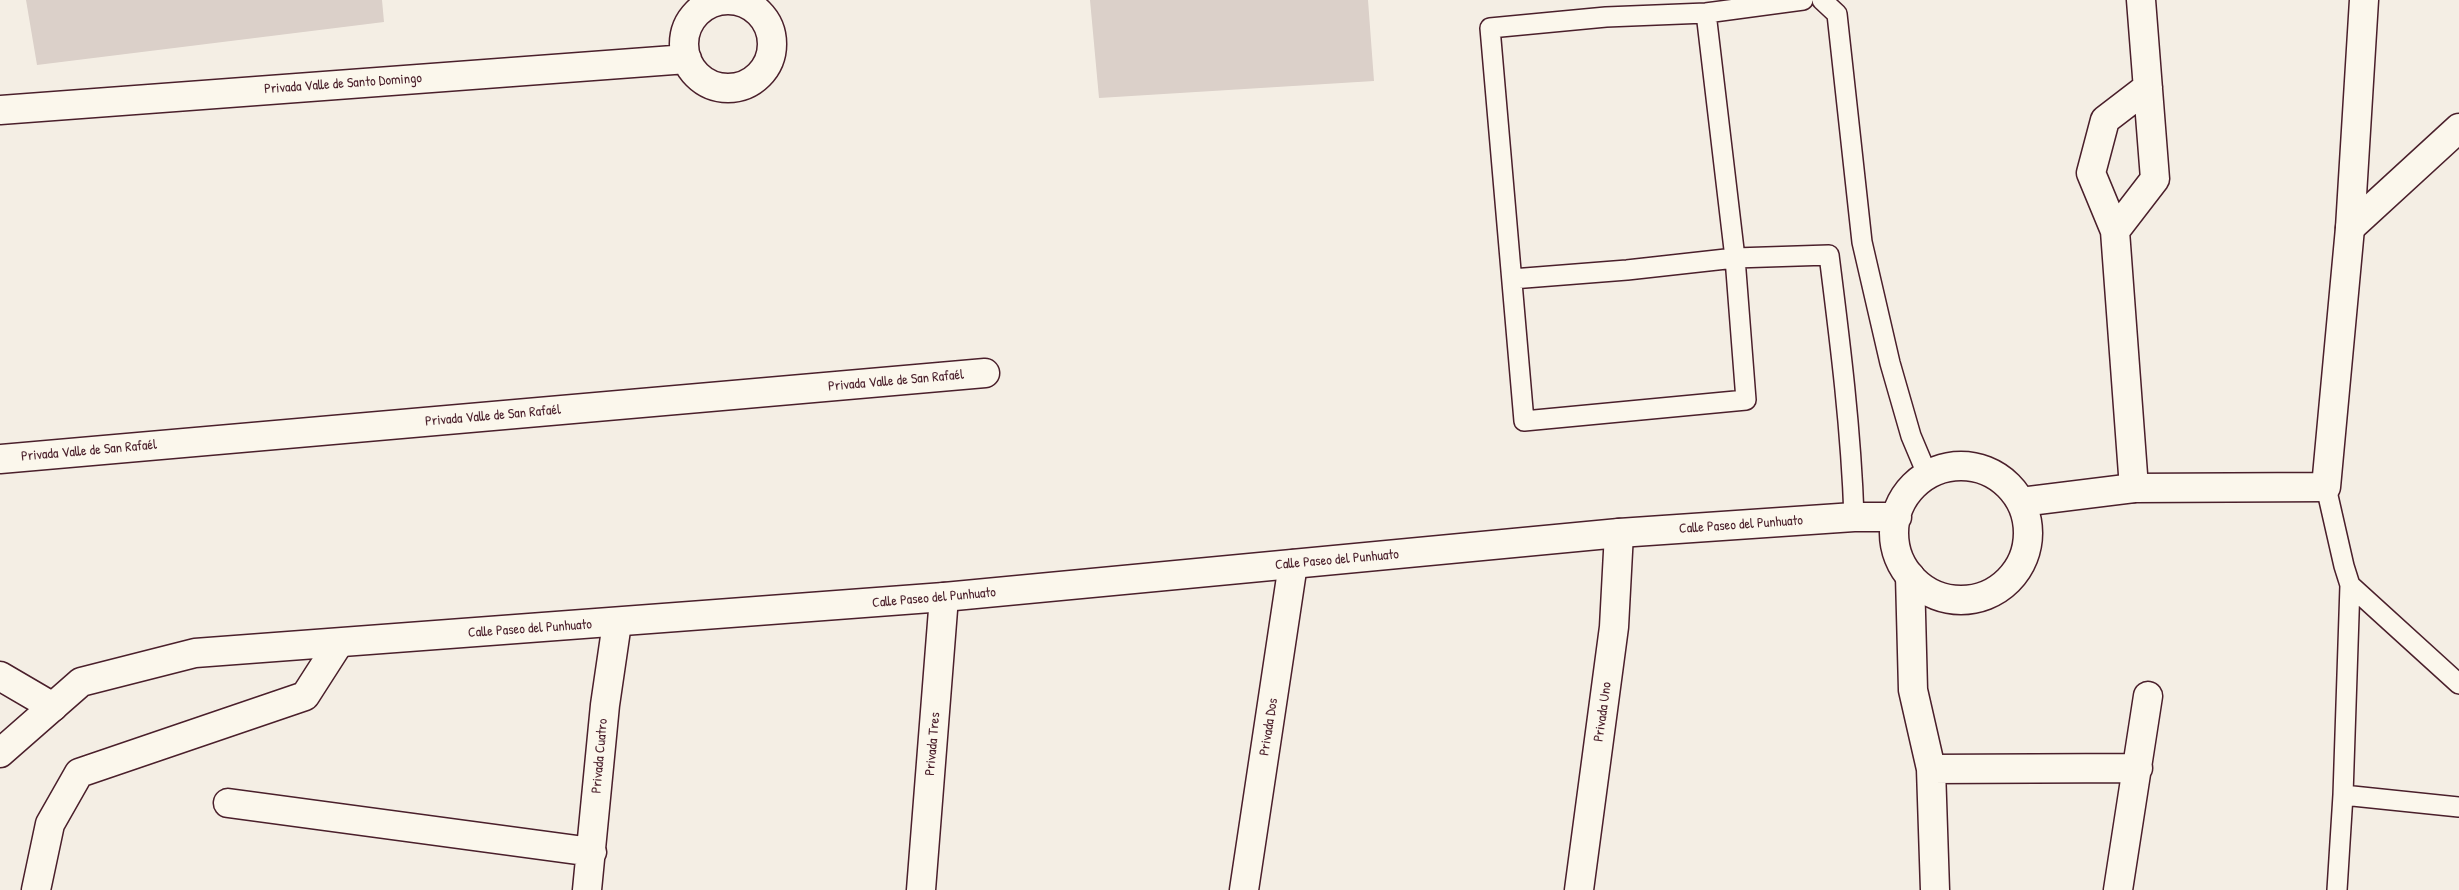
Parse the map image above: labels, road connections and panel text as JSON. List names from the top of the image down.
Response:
{
  "streets": {
    "street": [
      "Privada Valle de Santo Domingo",
      "Privada Valle de San Rafaél",
      "Calle Paseo del Punhuato",
      "Privada Uno",
      "Privada Dos",
      "Privada Tres",
      "Privada Cuatro"
    ]
  },
  "crossings": [
    ["Calle Paseo del Punhuato", "Privada Uno"],
    ["Calle Paseo del Punhuato", "Privada Dos"],
    ["Calle Paseo del Punhuato", "Privada Tres"],
    ["Calle Paseo del Punhuato", "Privada Cuatro"]
  ]
}
